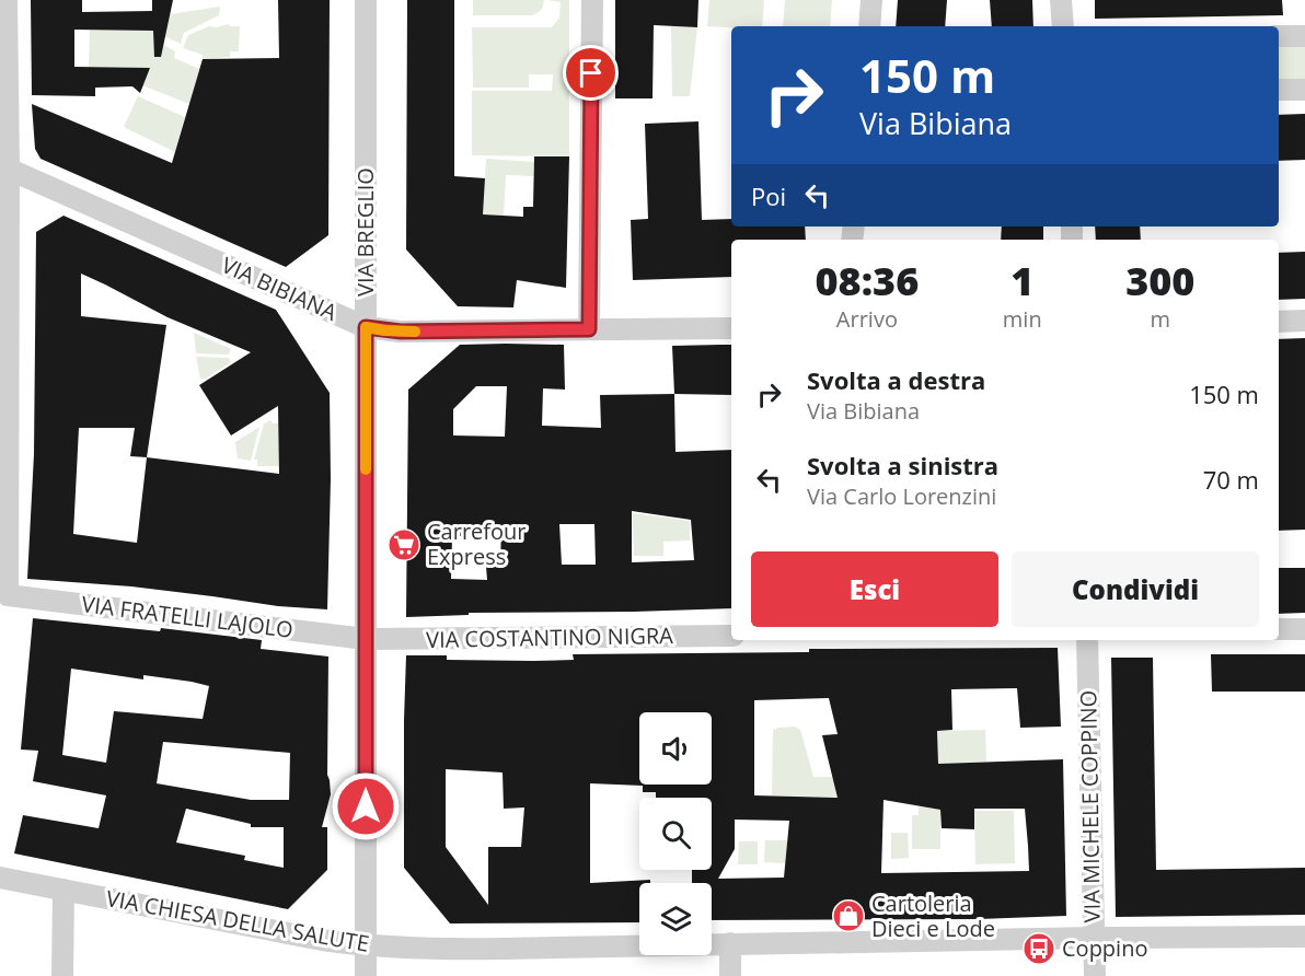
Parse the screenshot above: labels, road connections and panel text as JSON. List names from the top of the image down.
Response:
{
  "streets": {
    "street": [
      "VIA BREGLIO",
      "VIA BIBIANA",
      "VIA FRATELLI LAJOLO",
      "VIA COSTANTINO NIGRA",
      "VIA MICHELE COPPINO",
      "VIA CHIESA DELLA SALUTE"
    ]
  },
  "crossings": [
    ["VIA BREGLIO", "VIA BIBIANA"],
    ["VIA BREGLIO", "VIA FRATELLI LAJOLO"],
    ["VIA BREGLIO", "VIA COSTANTINO NIGRA"],
    ["VIA BREGLIO", "VIA CHIESA DELLA SALUTE"],
    ["VIA BIBIANA", "VIA FRATELLI LAJOLO"],
    ["VIA FRATELLI LAJOLO", "VIA COSTANTINO NIGRA"],
    ["VIA MICHELE COPPINO", "VIA CHIESA DELLA SALUTE"]
  ],
  "places": {
    "supermarket": ["Carrefour Express"],
    "shop": ["Cartoleria Dieci e Lode"],
    "bus stop": ["Coppino"]
  },
  "page": {
    "turn": ["150 m", "Via Bibiana"],
    "then": "Poi",
    "eta": [
      "08:36",
      "Arrivo",
      "1",
      "min",
      "300",
      "m"
    ],
    "list": [
      {
        "name": "Svolta a destra",
        "note": "Via Bibiana",
        "value": "150 m"
      },
      {
        "name": "Svolta a sinistra",
        "note": "Via Carlo Lorenzini",
        "value": "70 m"
      }
    ],
    "buttons": ["Esci", "Condividi"]
  }
}
